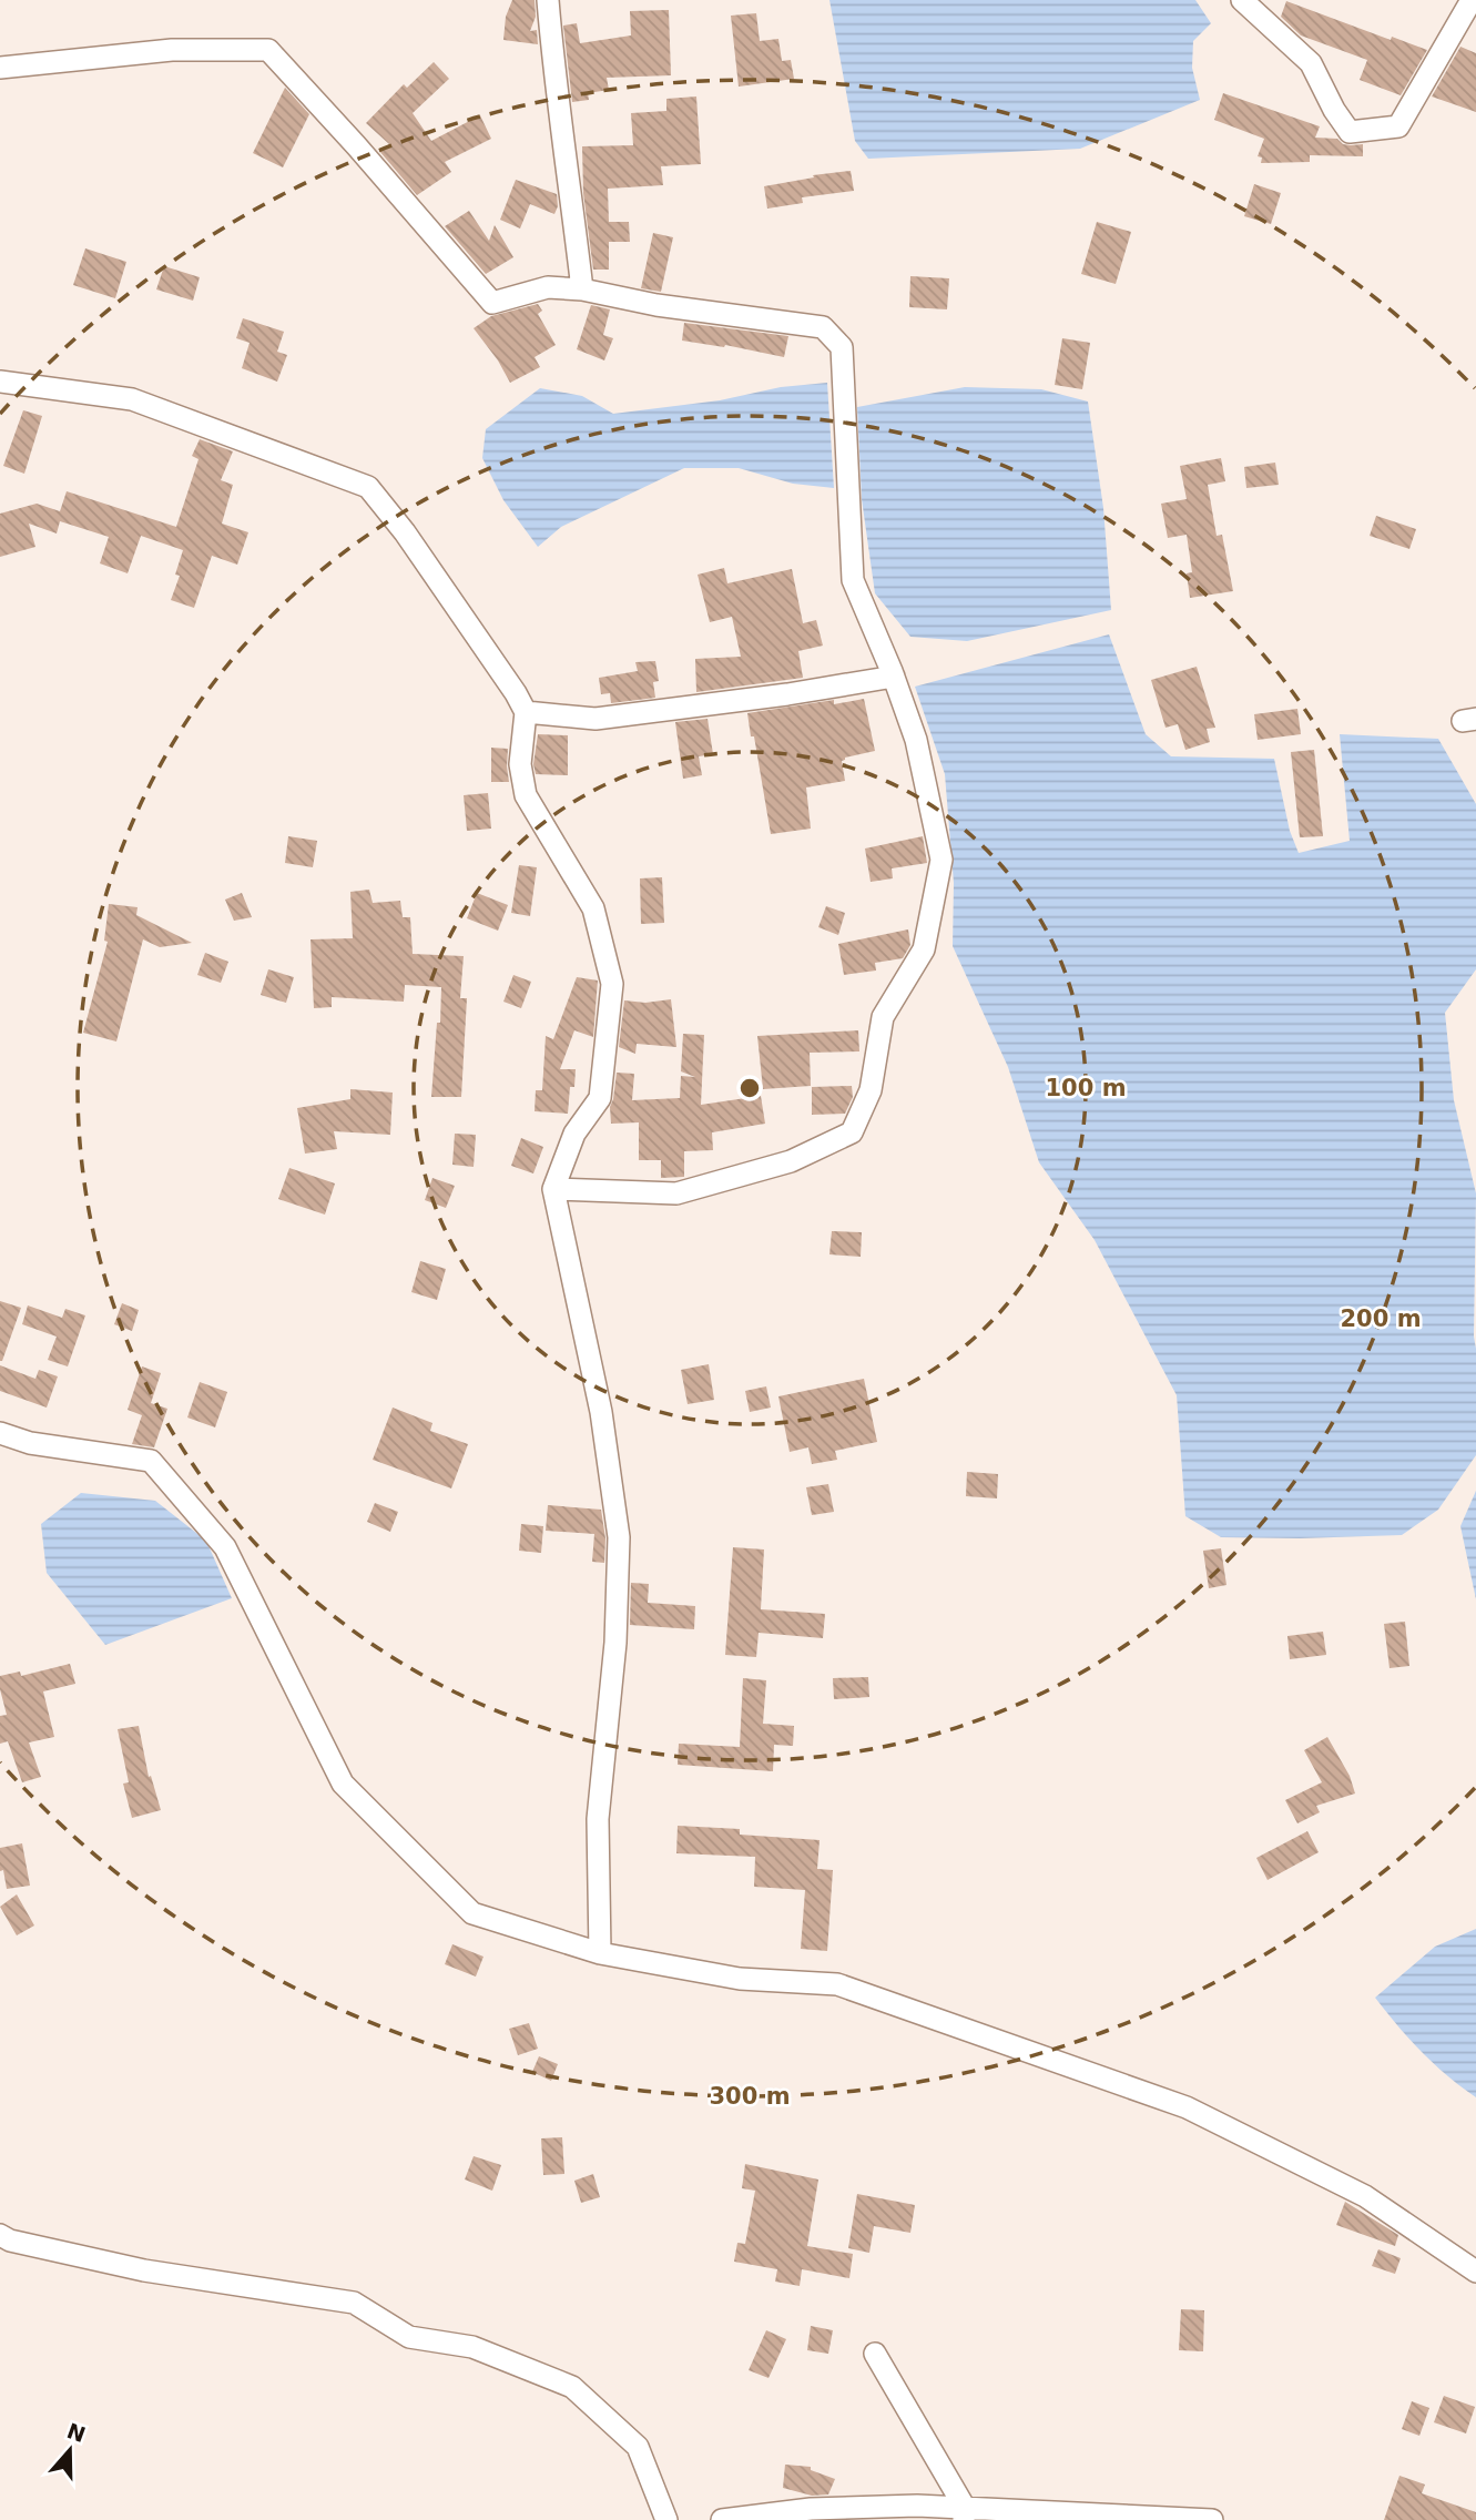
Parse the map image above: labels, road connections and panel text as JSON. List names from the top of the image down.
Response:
{
  "north": "top",
  "rings": ["100 m", "200 m", "300 m"]
}
